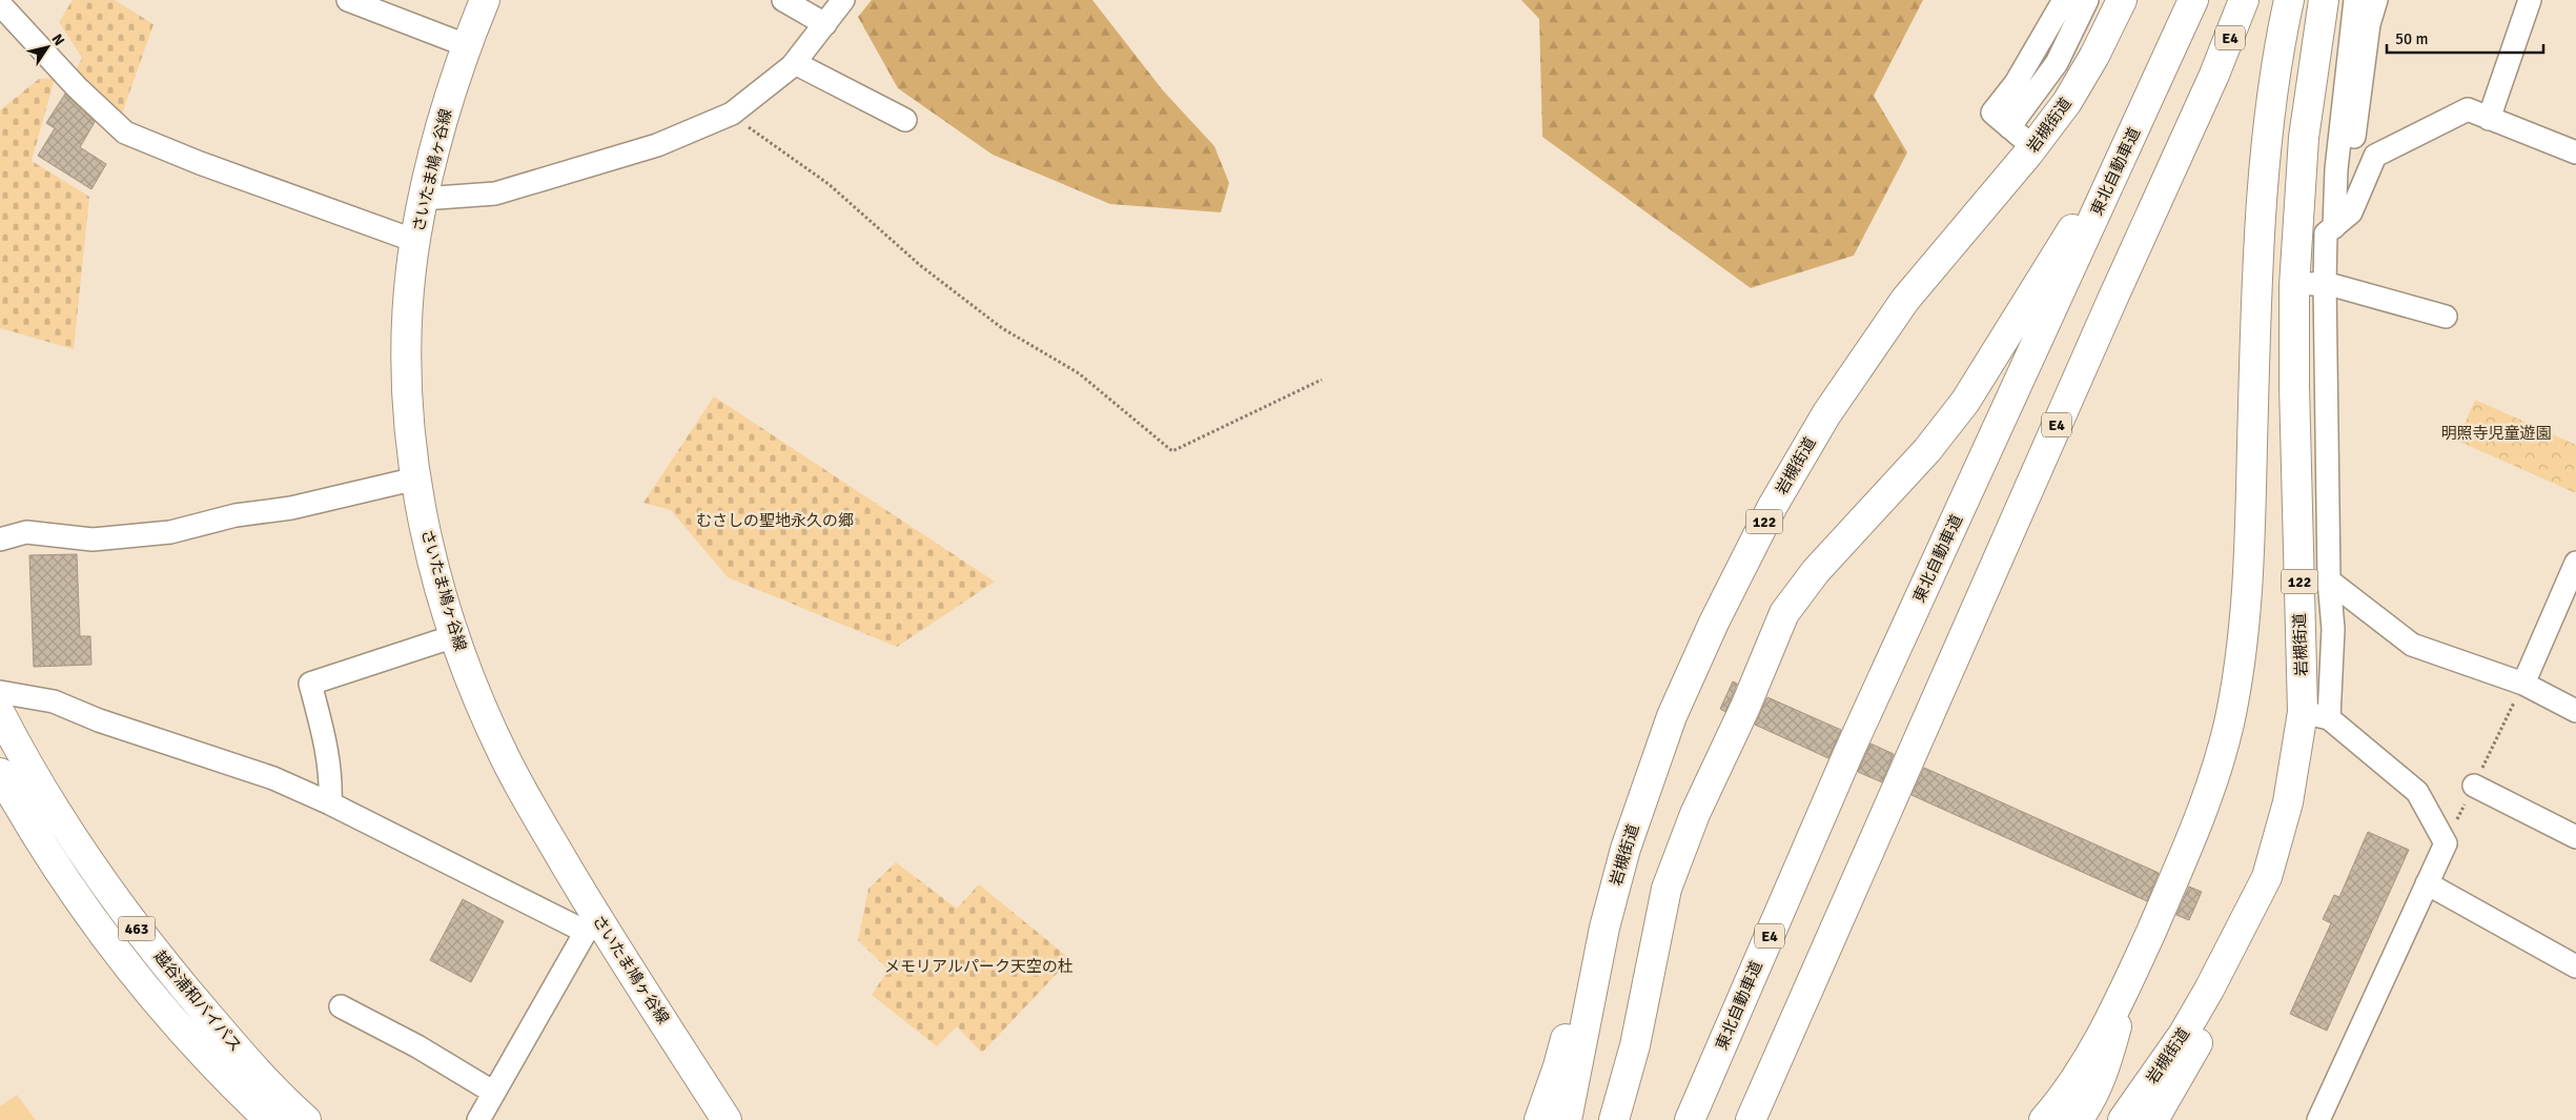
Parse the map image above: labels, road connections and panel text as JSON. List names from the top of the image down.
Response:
{
  "streets": {
    "main road": [
      "E4",
      "岩槻街道",
      "さいたま鳩ヶ谷線",
      "東北自動車道",
      "122",
      "463",
      "越谷浦和バイパス"
    ]
  },
  "parks": ["明照寺児童遊園", "むさしの聖地永久の郷", "メモリアルパーク天空の杜"],
  "scale_bar": "50 m",
  "north": "top right"
}
